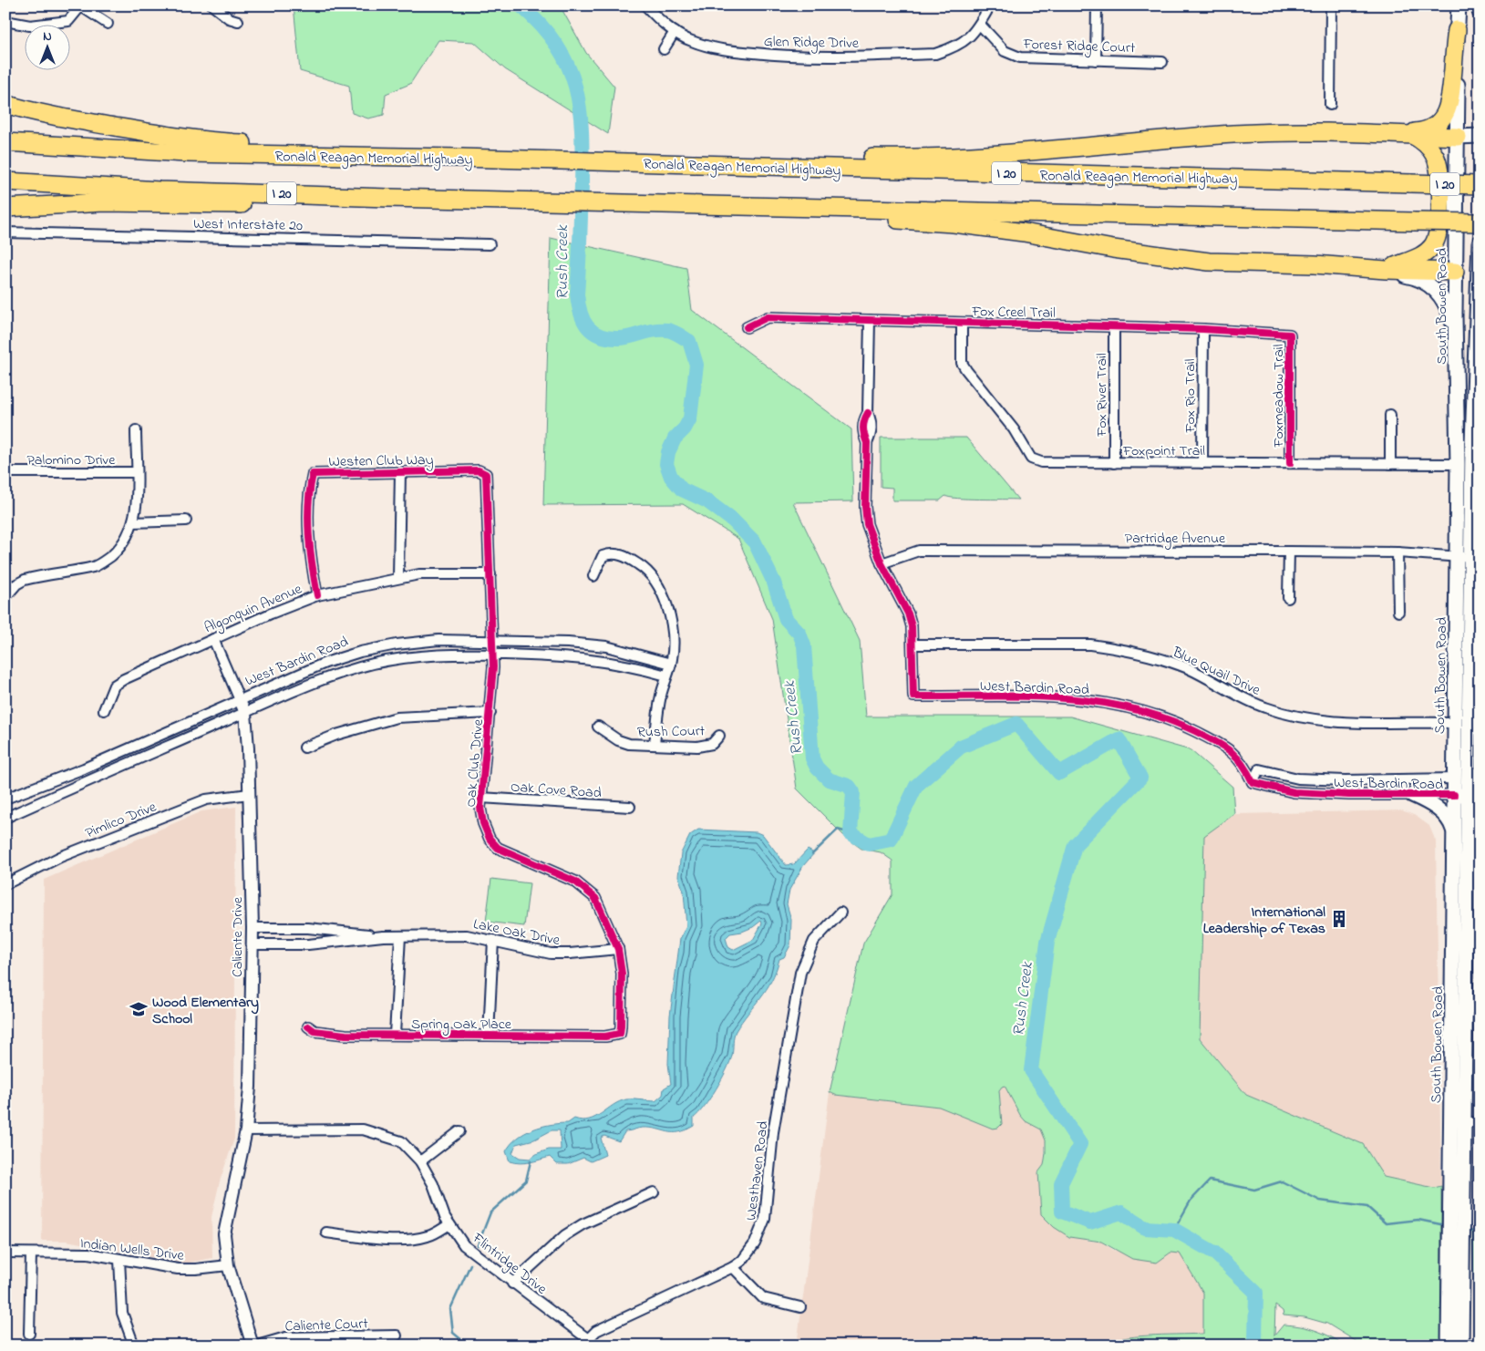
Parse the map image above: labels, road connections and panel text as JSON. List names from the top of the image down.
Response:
{
  "streets": {
    "highway": ["Ronald Reagan Memorial Highway", "I 20"],
    "main road": ["South Bowen Road", "West Bardin Road"],
    "street": [
      "Glen Ridge Drive",
      "Forest Ridge Court",
      "West Interstate 20",
      "Fox Creel Trail",
      "Fox River Trail",
      "Fox Rio Trail",
      "Foxmeadow Trail",
      "Foxpoint Trail",
      "Palomino Drive",
      "Westen Club Way",
      "Partridge Avenue",
      "Algonquin Avenue",
      "Blue Quail Drive",
      "Rush Court",
      "Oak Club Drive",
      "Oak Cove Road",
      "Pimlico Drive",
      "Lake Oak Drive",
      "Caliente Drive",
      "Spring Oak Place",
      "Westhaven Road",
      "Indian Wells Drive",
      "Flintridge Drive",
      "Caliente Court"
    ]
  },
  "crossings": [
    ["Glen Ridge Drive", "Forest Ridge Court"],
    ["South Bowen Road", "Foxpoint Trail"],
    ["South Bowen Road", "Partridge Avenue"],
    ["South Bowen Road", "West Bardin Road"],
    ["South Bowen Road", "Blue Quail Drive"],
    ["Fox Creel Trail", "Fox River Trail"],
    ["Fox Creel Trail", "Fox Rio Trail"],
    ["Fox Creel Trail", "Foxmeadow Trail"],
    ["Fox Creel Trail", "Foxpoint Trail"],
    ["Fox River Trail", "Foxpoint Trail"],
    ["Fox Rio Trail", "Foxpoint Trail"],
    ["Foxmeadow Trail", "Foxpoint Trail"],
    ["Westen Club Way", "Algonquin Avenue"],
    ["Westen Club Way", "Oak Club Drive"],
    ["Algonquin Avenue", "Oak Club Drive"],
    ["Algonquin Avenue", "Caliente Drive"],
    ["West Bardin Road", "Blue Quail Drive"],
    ["West Bardin Road", "Oak Club Drive"],
    ["West Bardin Road", "Caliente Drive"],
    ["Oak Club Drive", "Oak Cove Road"],
    ["Oak Club Drive", "Lake Oak Drive"],
    ["Oak Club Drive", "Spring Oak Place"],
    ["Pimlico Drive", "Caliente Drive"],
    ["Lake Oak Drive", "Caliente Drive"],
    ["Caliente Drive", "Indian Wells Drive"],
    ["Caliente Drive", "Flintridge Drive"],
    ["Westhaven Road", "Flintridge Drive"]
  ],
  "water": ["Rush Creek"],
  "places": {
    "building": ["International Leadership of Texas"],
    "school or university": ["Wood Elementary School"]
  },
  "north": "top"
}
